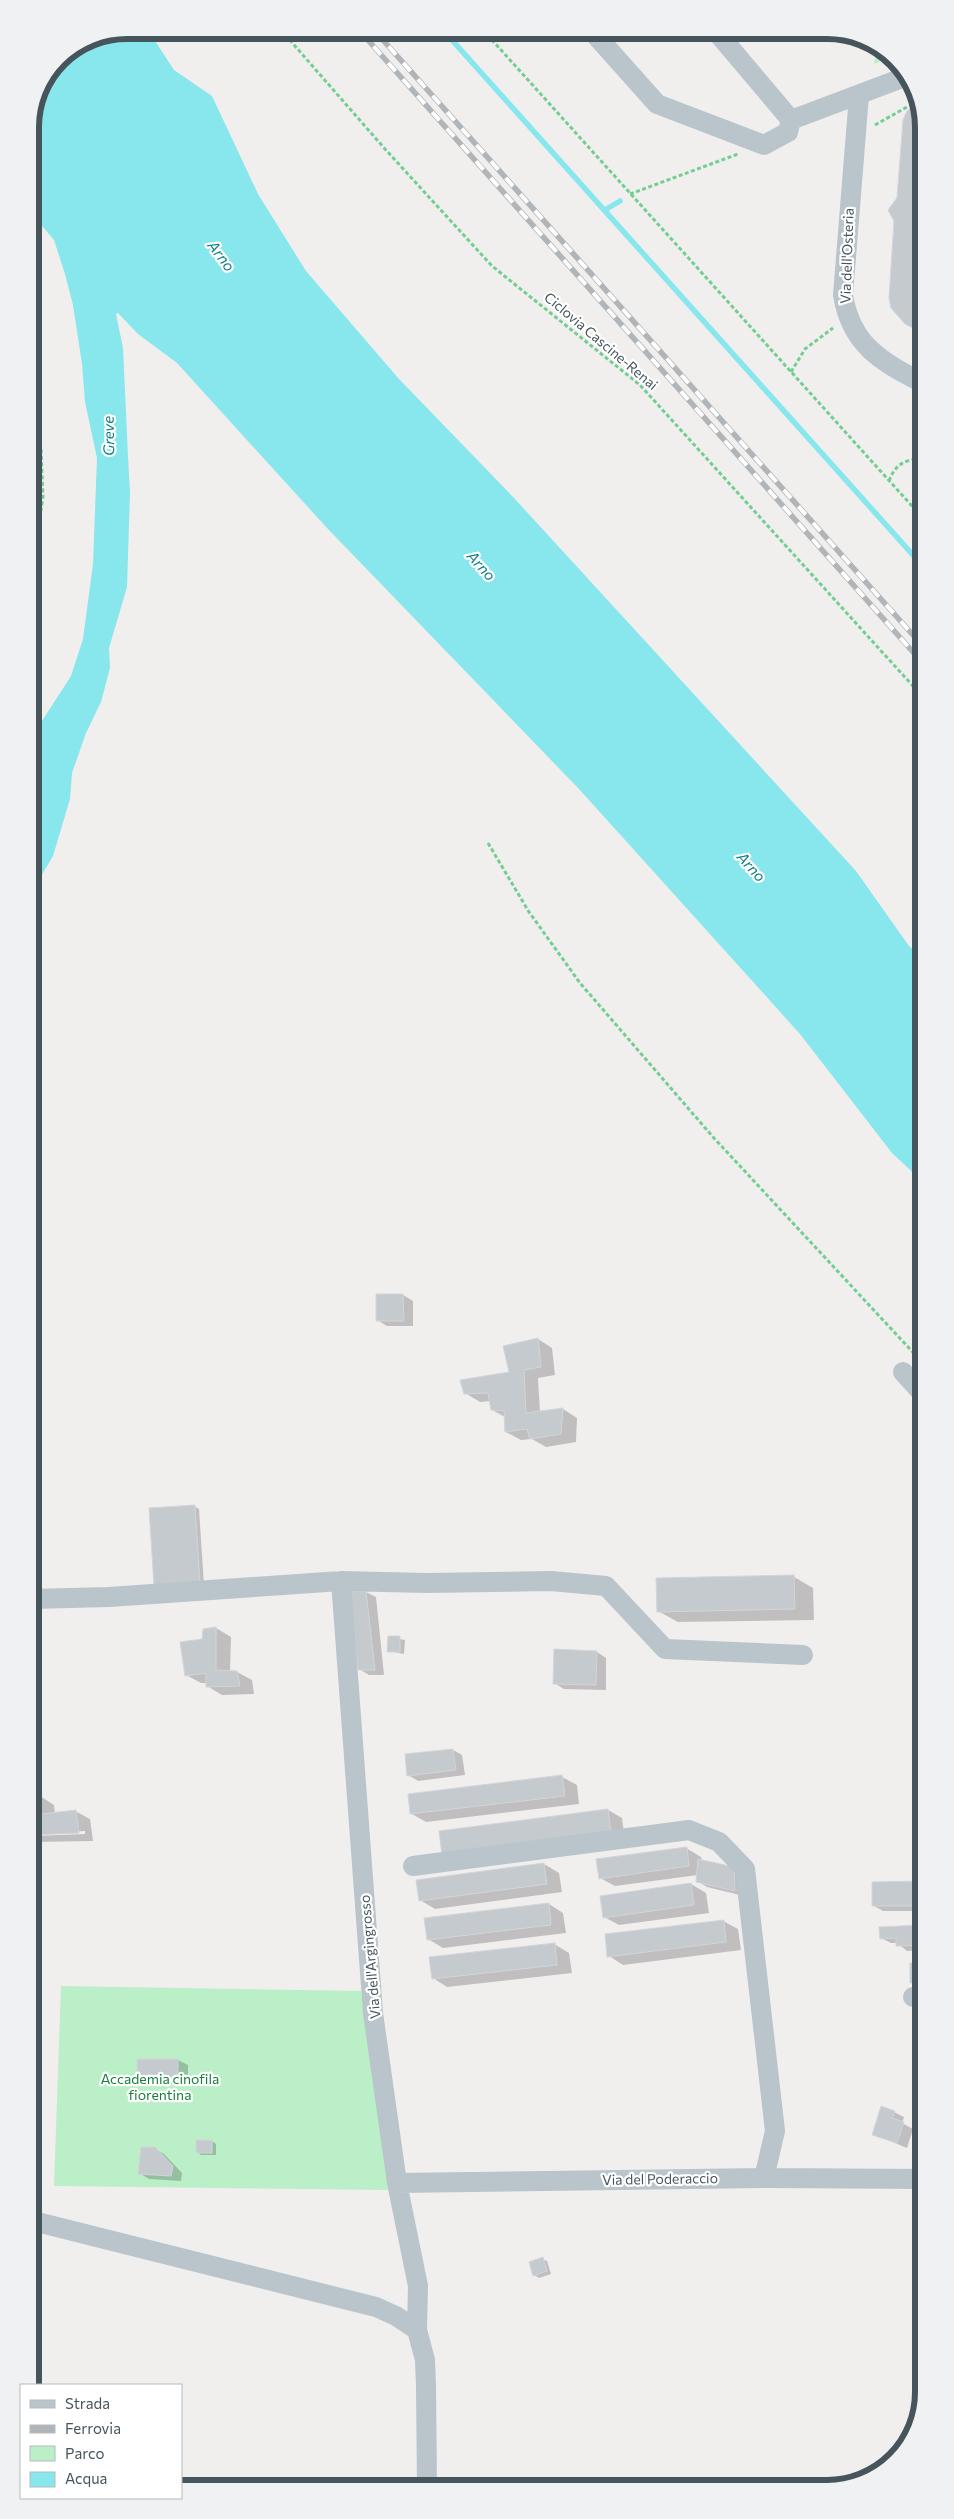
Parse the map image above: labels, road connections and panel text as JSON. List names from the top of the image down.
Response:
{
  "streets": {
    "street": ["Via dell'Osteria", "Via dell'Argingrosso", "Via del Poderaccio"],
    "path": ["Ciclovia Cascine-Renai"]
  },
  "crossings": [
    ["Via dell'Argingrosso", "Via del Poderaccio"]
  ],
  "water": ["Arno", "Greve"],
  "parks": ["Accademia cinofila fiorentina"],
  "legend": [
    "Strada",
    "Ferrovia",
    "Parco",
    "Acqua"
  ]
}
